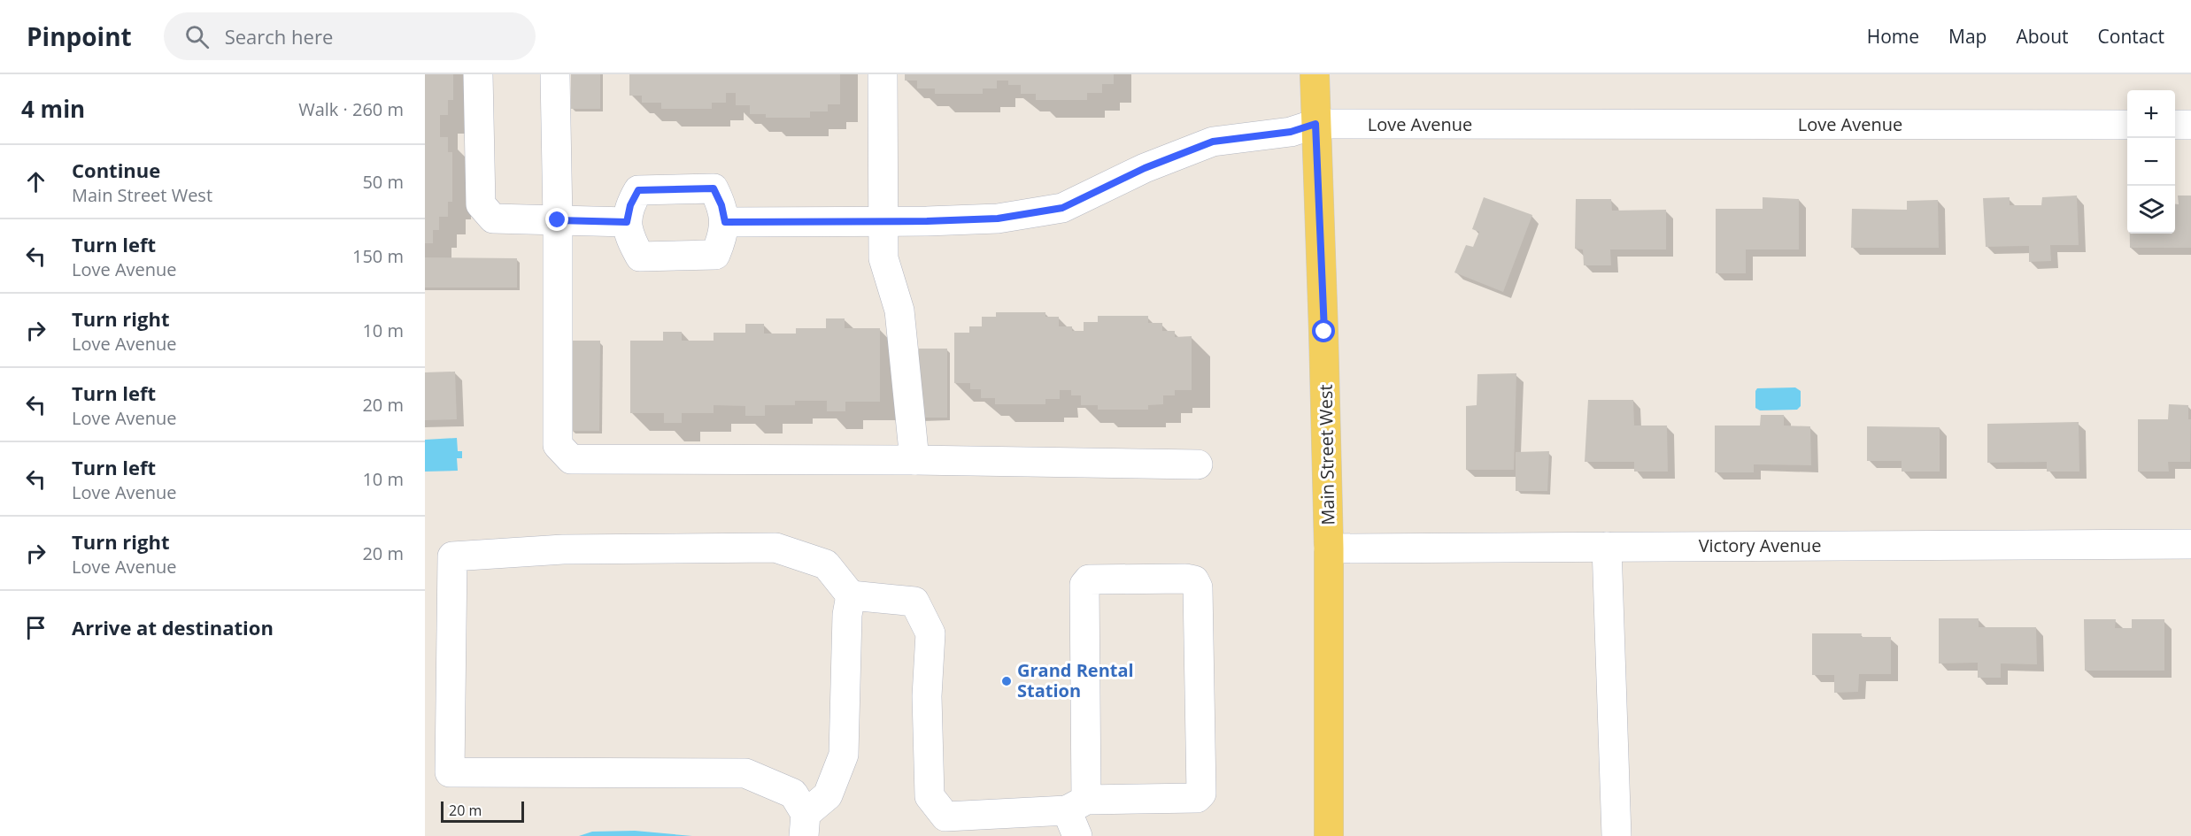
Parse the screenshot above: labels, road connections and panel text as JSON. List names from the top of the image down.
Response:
{
  "streets": {
    "main road": ["Main Street West"],
    "street": ["Love Avenue", "Victory Avenue"]
  },
  "crossings": [
    ["Love Avenue", "Main Street West"],
    ["Main Street West", "Victory Avenue"]
  ],
  "places": ["Grand Rental Station"],
  "scale_bar": "20 m",
  "page": {
    "header": "Pinpoint",
    "search": "Search here",
    "nav": [
      "Home",
      "Map",
      "About",
      "Contact"
    ],
    "heading": ["4 min", "Walk · 260 m"],
    "map_buttons": ["+", "−"],
    "list": [
      ["Continue", "Main Street West", "50 m"],
      ["Turn left", "Love Avenue", "150 m"],
      ["Turn right", "Love Avenue", "10 m"],
      ["Turn left", "Love Avenue", "20 m"],
      ["Turn left", "Love Avenue", "10 m"],
      ["Turn right", "Love Avenue", "20 m"],
      "Arrive at destination"
    ],
    "scale": "20 m"
  }
}
